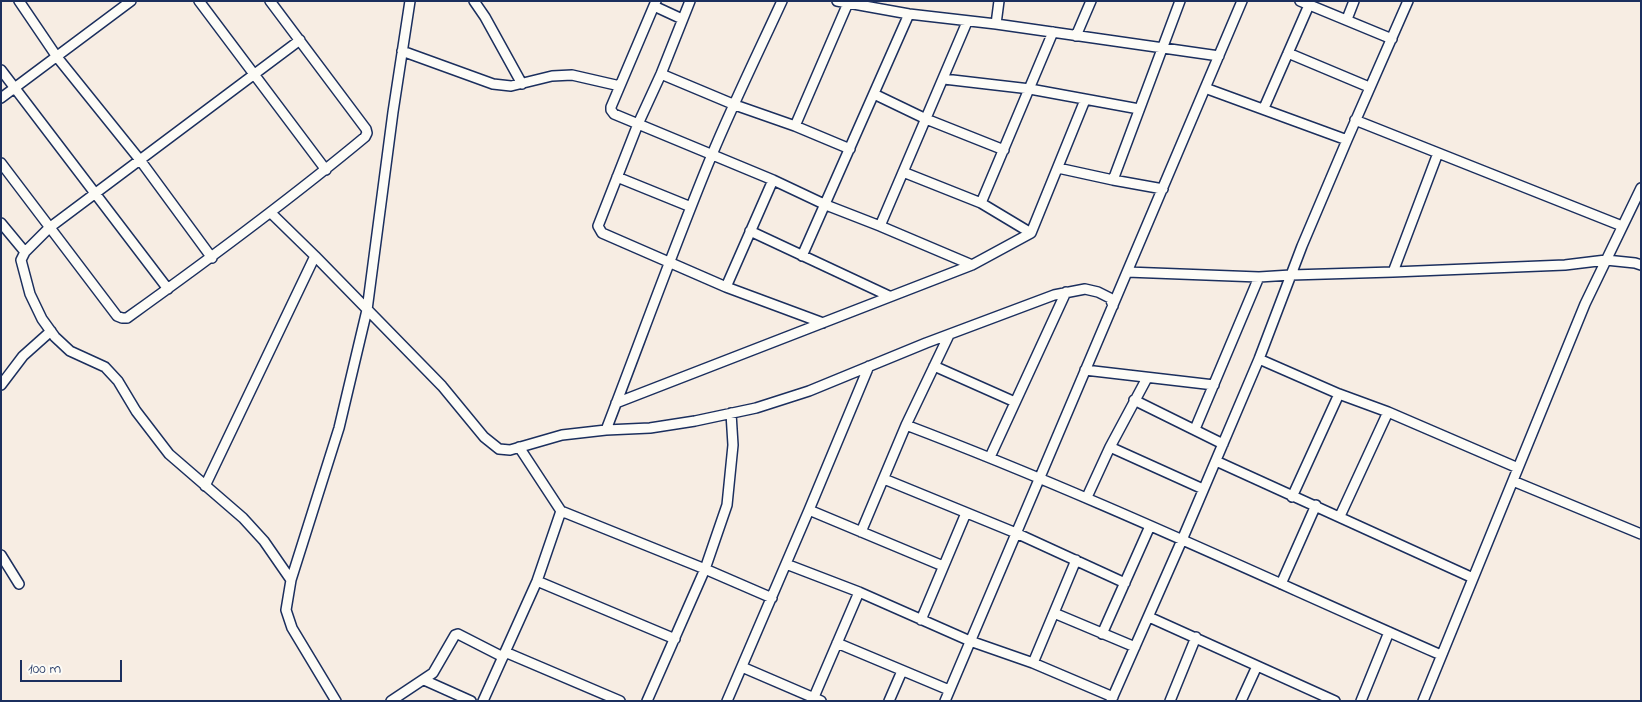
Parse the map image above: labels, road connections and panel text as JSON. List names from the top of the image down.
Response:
{
  "scale_bar": "100 m"
}
